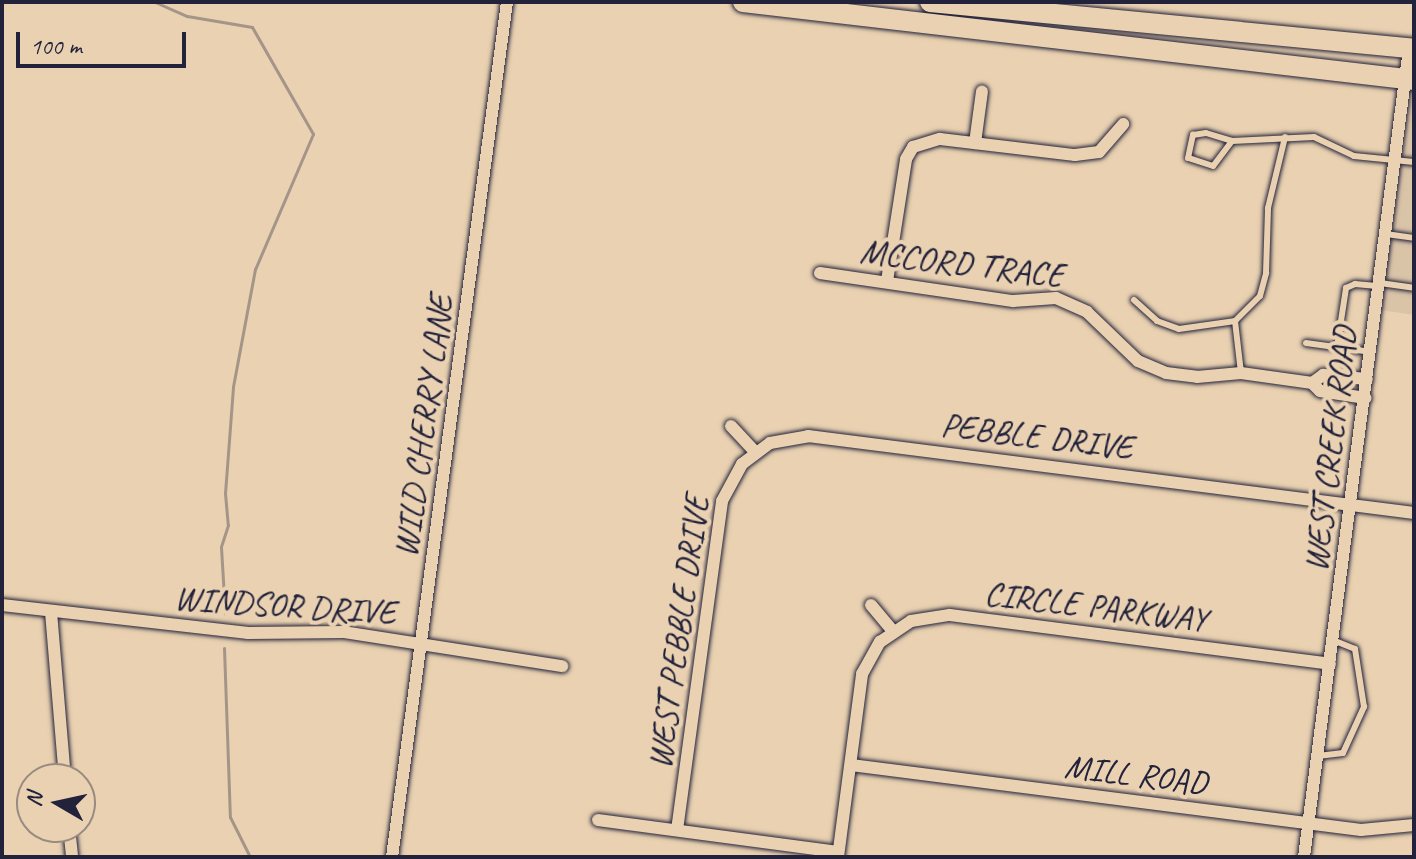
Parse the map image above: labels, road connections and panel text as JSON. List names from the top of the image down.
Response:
{
  "streets": {
    "street": [
      "MCCORD TRACE",
      "WILD CHERRY LANE",
      "PEBBLE DRIVE",
      "WEST CREEK ROAD",
      "WINDSOR DRIVE",
      "CIRCLE PARKWAY",
      "WEST PEBBLE DRIVE",
      "MILL ROAD"
    ]
  },
  "crossings": [
    ["MCCORD TRACE", "WEST CREEK ROAD"],
    ["WILD CHERRY LANE", "WINDSOR DRIVE"],
    ["PEBBLE DRIVE", "WEST CREEK ROAD"],
    ["PEBBLE DRIVE", "WEST PEBBLE DRIVE"],
    ["WEST CREEK ROAD", "CIRCLE PARKWAY"],
    ["WEST CREEK ROAD", "MILL ROAD"]
  ],
  "scale_bar": "100 m",
  "north": "left"
}
